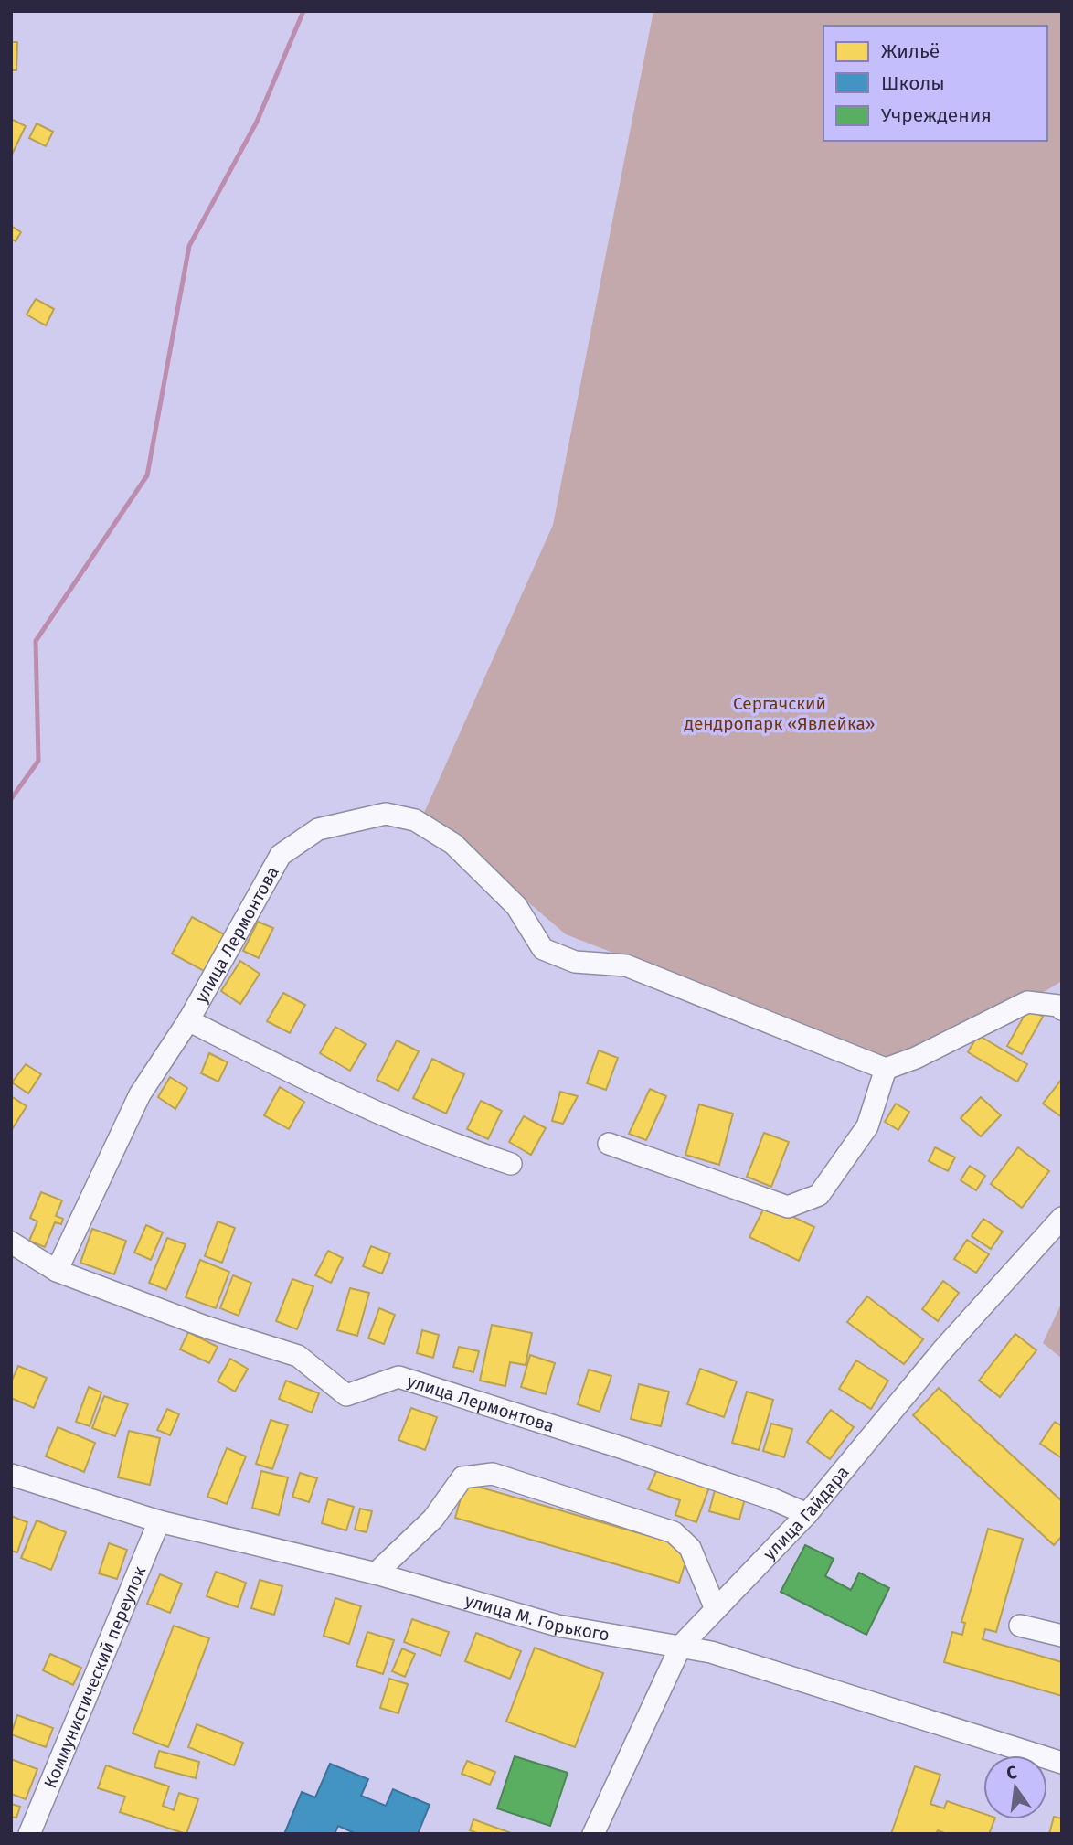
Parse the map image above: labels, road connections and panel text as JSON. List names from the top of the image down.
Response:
{
  "streets": {
    "street": [
      "улица Лермонтова",
      "улица Гайдара",
      "улица М. Горького",
      "Коммунистический переулок"
    ]
  },
  "crossings": [
    ["улица Лермонтова", "улица Гайдара"],
    ["улица Гайдара", "улица М. Горького"],
    ["улица М. Горького", "Коммунистический переулок"]
  ],
  "parks": ["Сергачский дендропарк «Явлейка»"],
  "legend": ["Жильё", "Школы", "Учреждения"],
  "north": "top"
}
